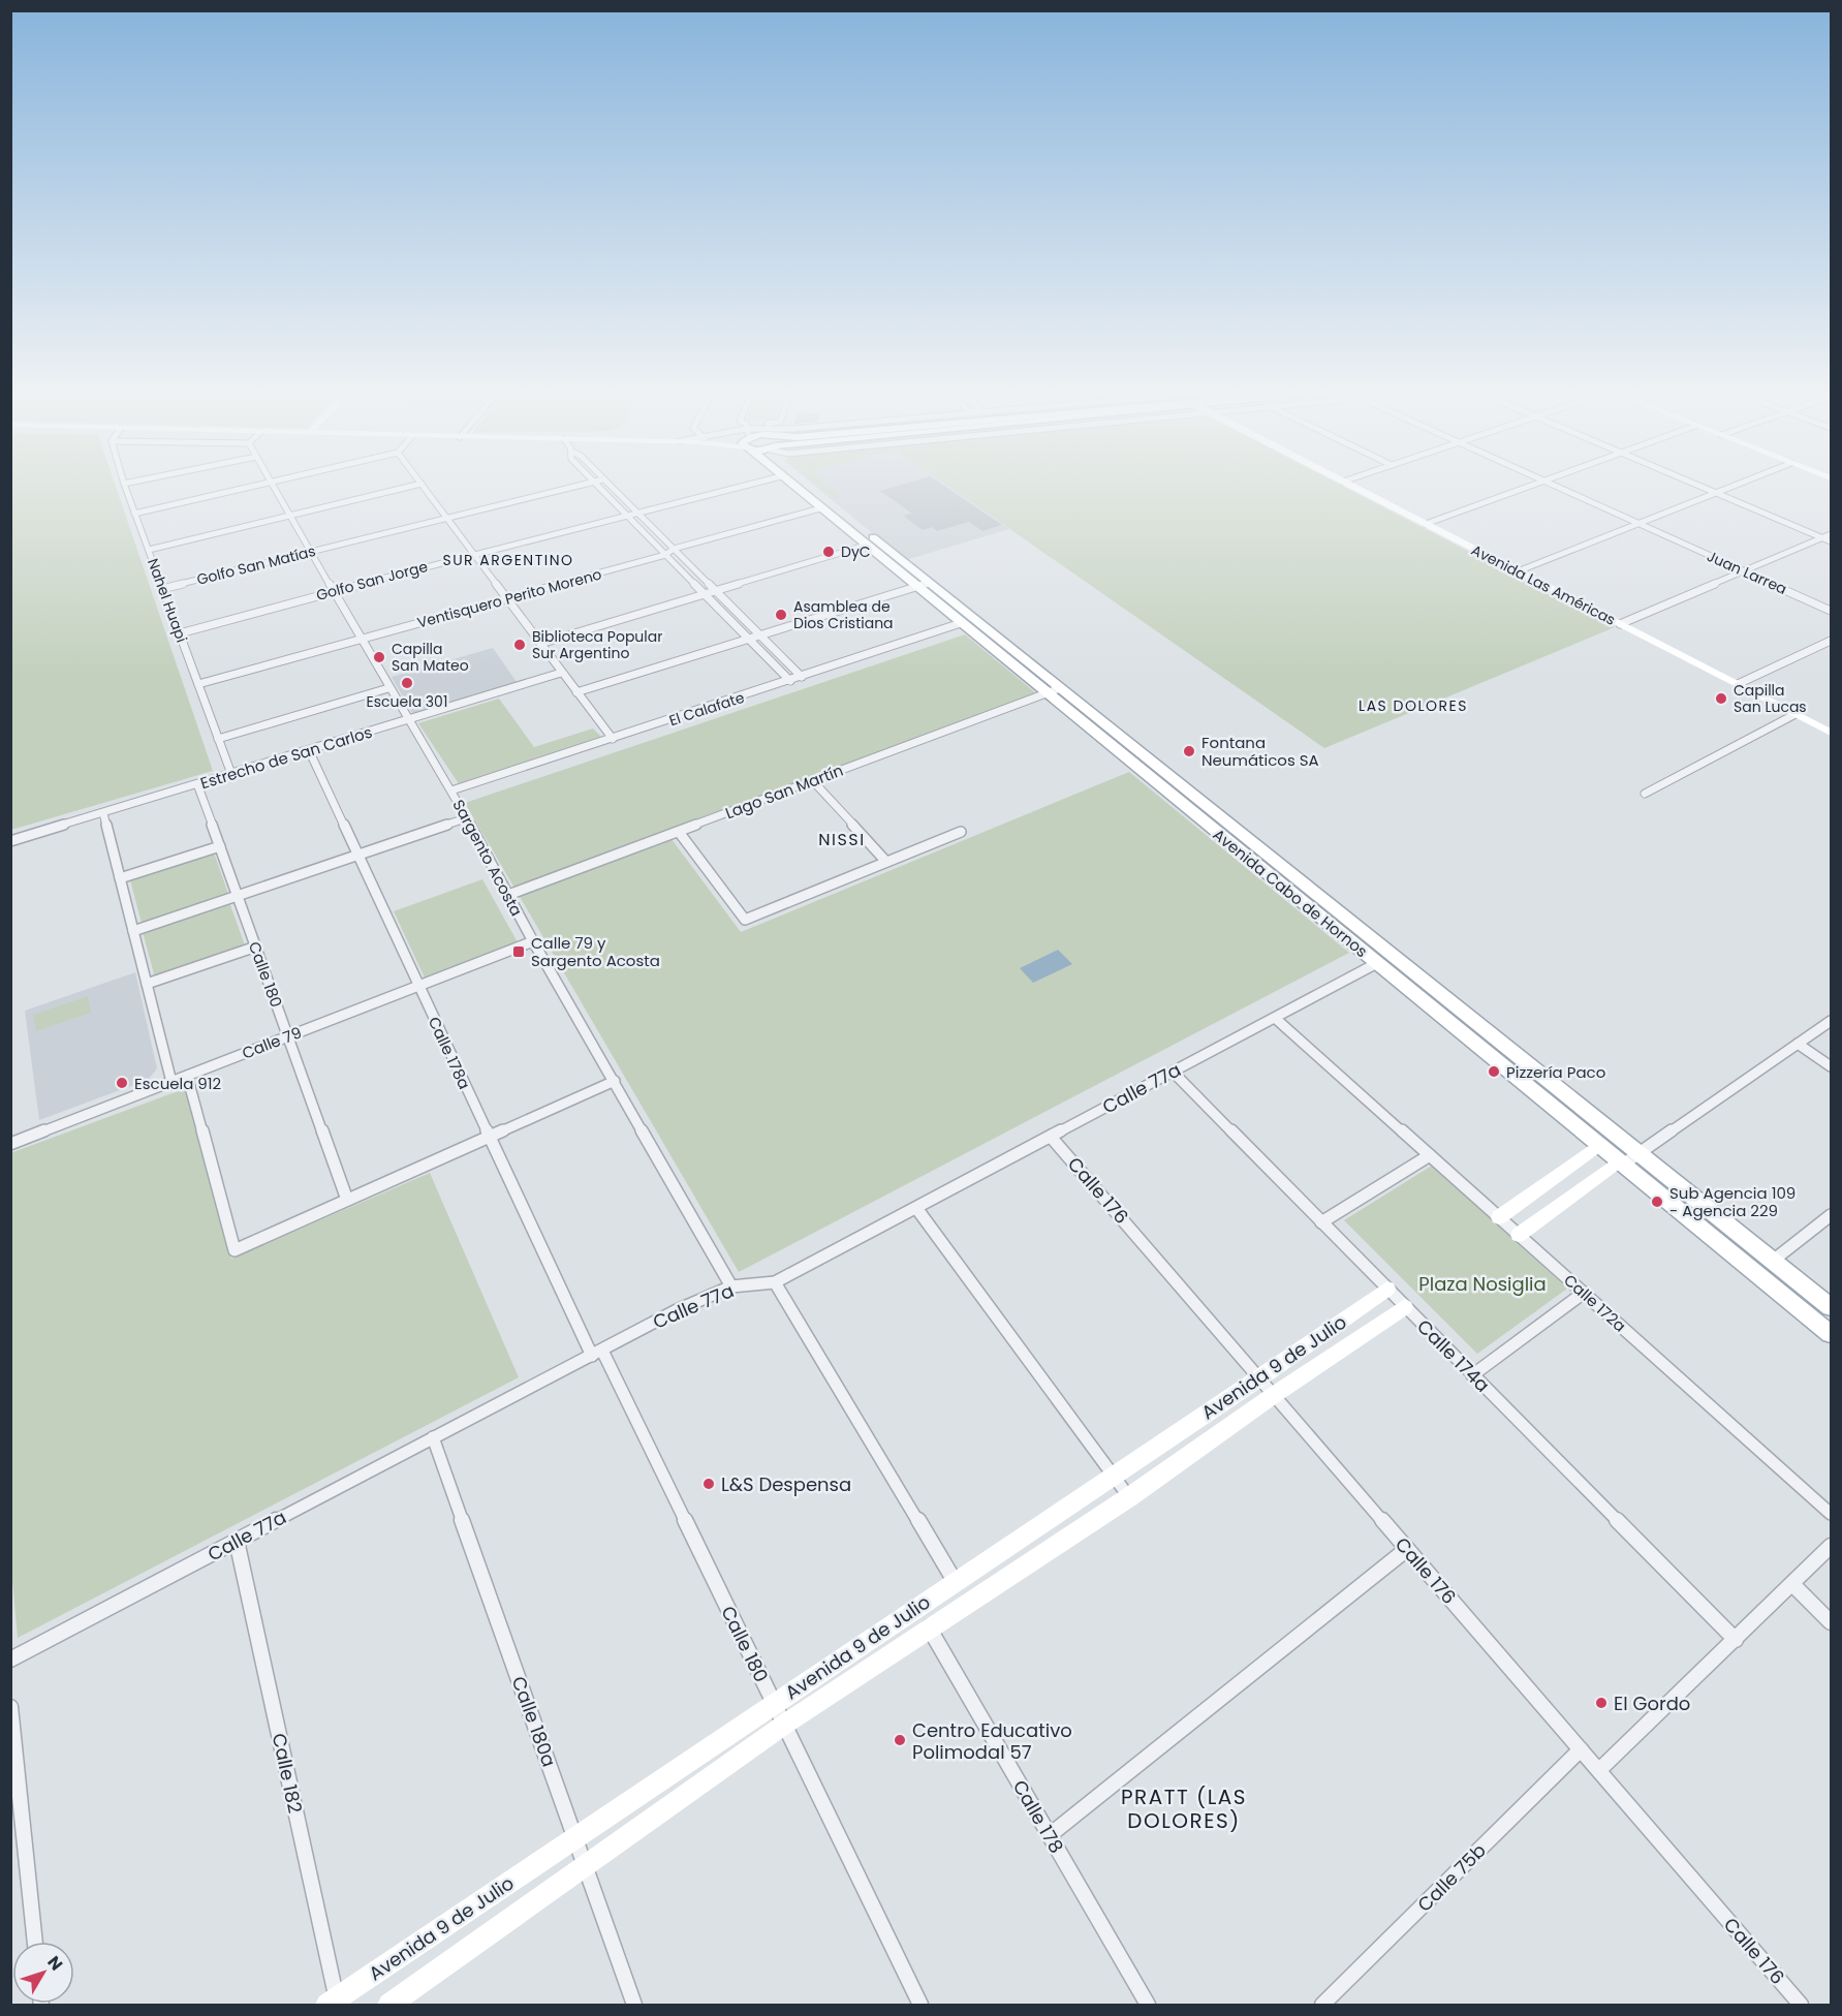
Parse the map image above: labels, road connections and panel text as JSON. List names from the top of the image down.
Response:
{
  "streets": {
    "main road": ["Avenida Las Américas", "Avenida Cabo de Hornos", "Avenida 9 de Julio"],
    "street": [
      "Golfo San Matías",
      "Juan Larrea",
      "Golfo San Jorge",
      "Ventisquero Perito Moreno",
      "Nahel Huapi",
      "El Calafate",
      "Estrecho de San Carlos",
      "Lago San Martín",
      "Sargento Acosta",
      "Calle 180",
      "Calle 79",
      "Calle 178a",
      "Calle 77a",
      "Calle 176",
      "Calle 172a",
      "Calle 174a",
      "Calle 180a",
      "Calle 182",
      "Calle 178",
      "Calle 75b"
    ]
  },
  "crossings": [
    ["Golfo San Matías", "Nahel Huapi"],
    ["Golfo San Matías", "Sargento Acosta"],
    ["Golfo San Jorge", "Nahel Huapi"],
    ["Golfo San Jorge", "Sargento Acosta"],
    ["Ventisquero Perito Moreno", "Nahel Huapi"],
    ["Ventisquero Perito Moreno", "Sargento Acosta"],
    ["Ventisquero Perito Moreno", "Avenida Cabo de Hornos"],
    ["Nahel Huapi", "Estrecho de San Carlos"],
    ["El Calafate", "Sargento Acosta"],
    ["El Calafate", "Avenida Cabo de Hornos"],
    ["Estrecho de San Carlos", "Sargento Acosta"],
    ["Estrecho de San Carlos", "Calle 180"],
    ["Estrecho de San Carlos", "Calle 178a"],
    ["Lago San Martín", "Sargento Acosta"],
    ["Lago San Martín", "Avenida Cabo de Hornos"],
    ["Sargento Acosta", "Calle 79"],
    ["Sargento Acosta", "Calle 77a"],
    ["Avenida Cabo de Hornos", "Calle 77a"],
    ["Calle 180", "Calle 79"],
    ["Calle 180", "Calle 178a"],
    ["Calle 180", "Calle 77a"],
    ["Calle 180", "Avenida 9 de Julio"],
    ["Calle 79", "Calle 178a"],
    ["Calle 178a", "Calle 77a"],
    ["Calle 77a", "Calle 176"],
    ["Calle 77a", "Calle 172a"],
    ["Calle 77a", "Calle 174a"],
    ["Calle 77a", "Calle 180a"],
    ["Calle 77a", "Calle 182"],
    ["Calle 176", "Avenida 9 de Julio"],
    ["Calle 176", "Calle 75b"],
    ["Calle 174a", "Avenida 9 de Julio"],
    ["Avenida 9 de Julio", "Calle 180a"],
    ["Avenida 9 de Julio", "Calle 182"],
    ["Avenida 9 de Julio", "Calle 178"]
  ],
  "districts": [
    "SUR ARGENTINO",
    "LAS DOLORES",
    "NISSI",
    "PRATT (LAS DOLORES)"
  ],
  "parks": ["Plaza Nosiglia"],
  "places": {
    "other": [
      "DyC",
      "Asamblea de Dios Cristiana",
      "Biblioteca Popular Sur Argentino",
      "Capilla San Mateo",
      "Escuela 301",
      "Capilla San Lucas",
      "Fontana Neumáticos SA",
      "Pizzería Paco",
      "Escuela 912",
      "Sub Agencia 109 - Agencia 229",
      "L&S Despensa",
      "El Gordo",
      "Centro Educativo Polimodal 57"
    ],
    "transit": ["Calle 79 y Sargento Acosta"]
  },
  "north": "top right"
}
